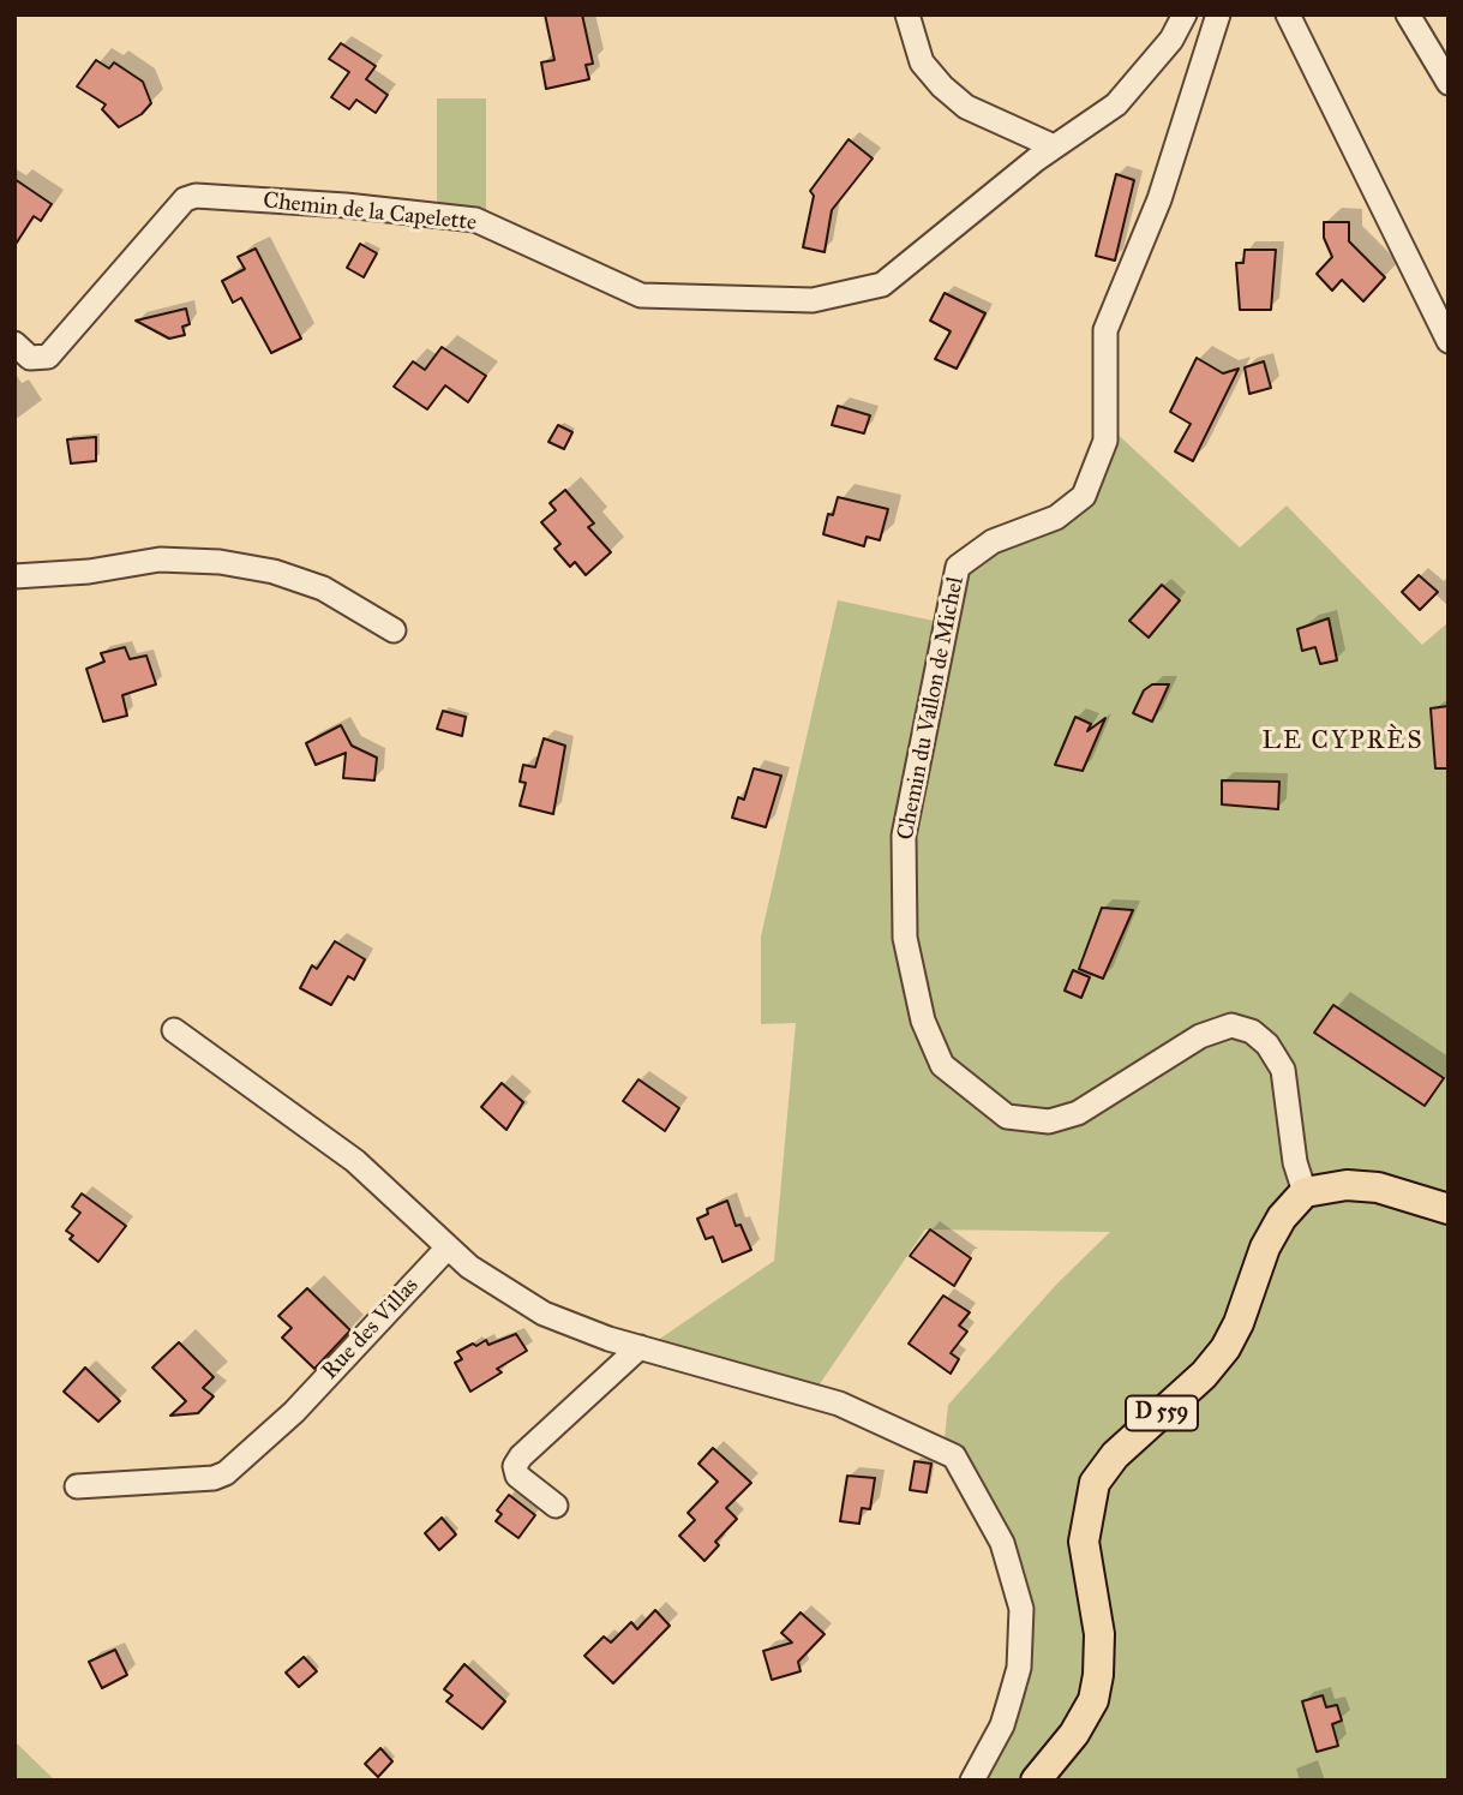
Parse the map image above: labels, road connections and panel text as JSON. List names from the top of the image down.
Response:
{
  "streets": {
    "main road": ["D 559"],
    "street": ["Chemin de la Capelette", "Chemin du Vallon de Michel", "Rue des Villas"]
  },
  "crossings": [
    ["Chemin du Vallon de Michel", "D 559"]
  ],
  "districts": ["LE CYPRÈS"]
}
